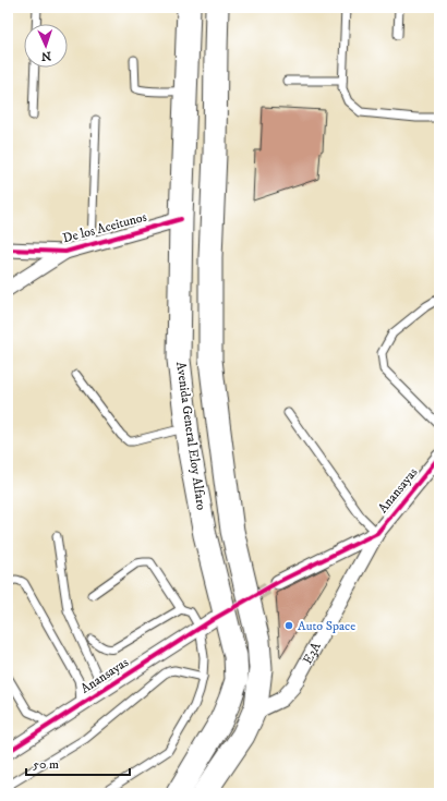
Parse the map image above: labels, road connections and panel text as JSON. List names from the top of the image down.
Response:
{
  "streets": {
    "main road": ["Avenida General Eloy Alfaro"],
    "street": ["De los Aceitunos", "Anansayas", "E3A"]
  },
  "crossings": [
    ["De los Aceitunos", "Avenida General Eloy Alfaro"],
    ["Anansayas", "E3A"]
  ],
  "places": ["Auto Space"],
  "scale_bar": "50 m",
  "north": "bottom"
}
